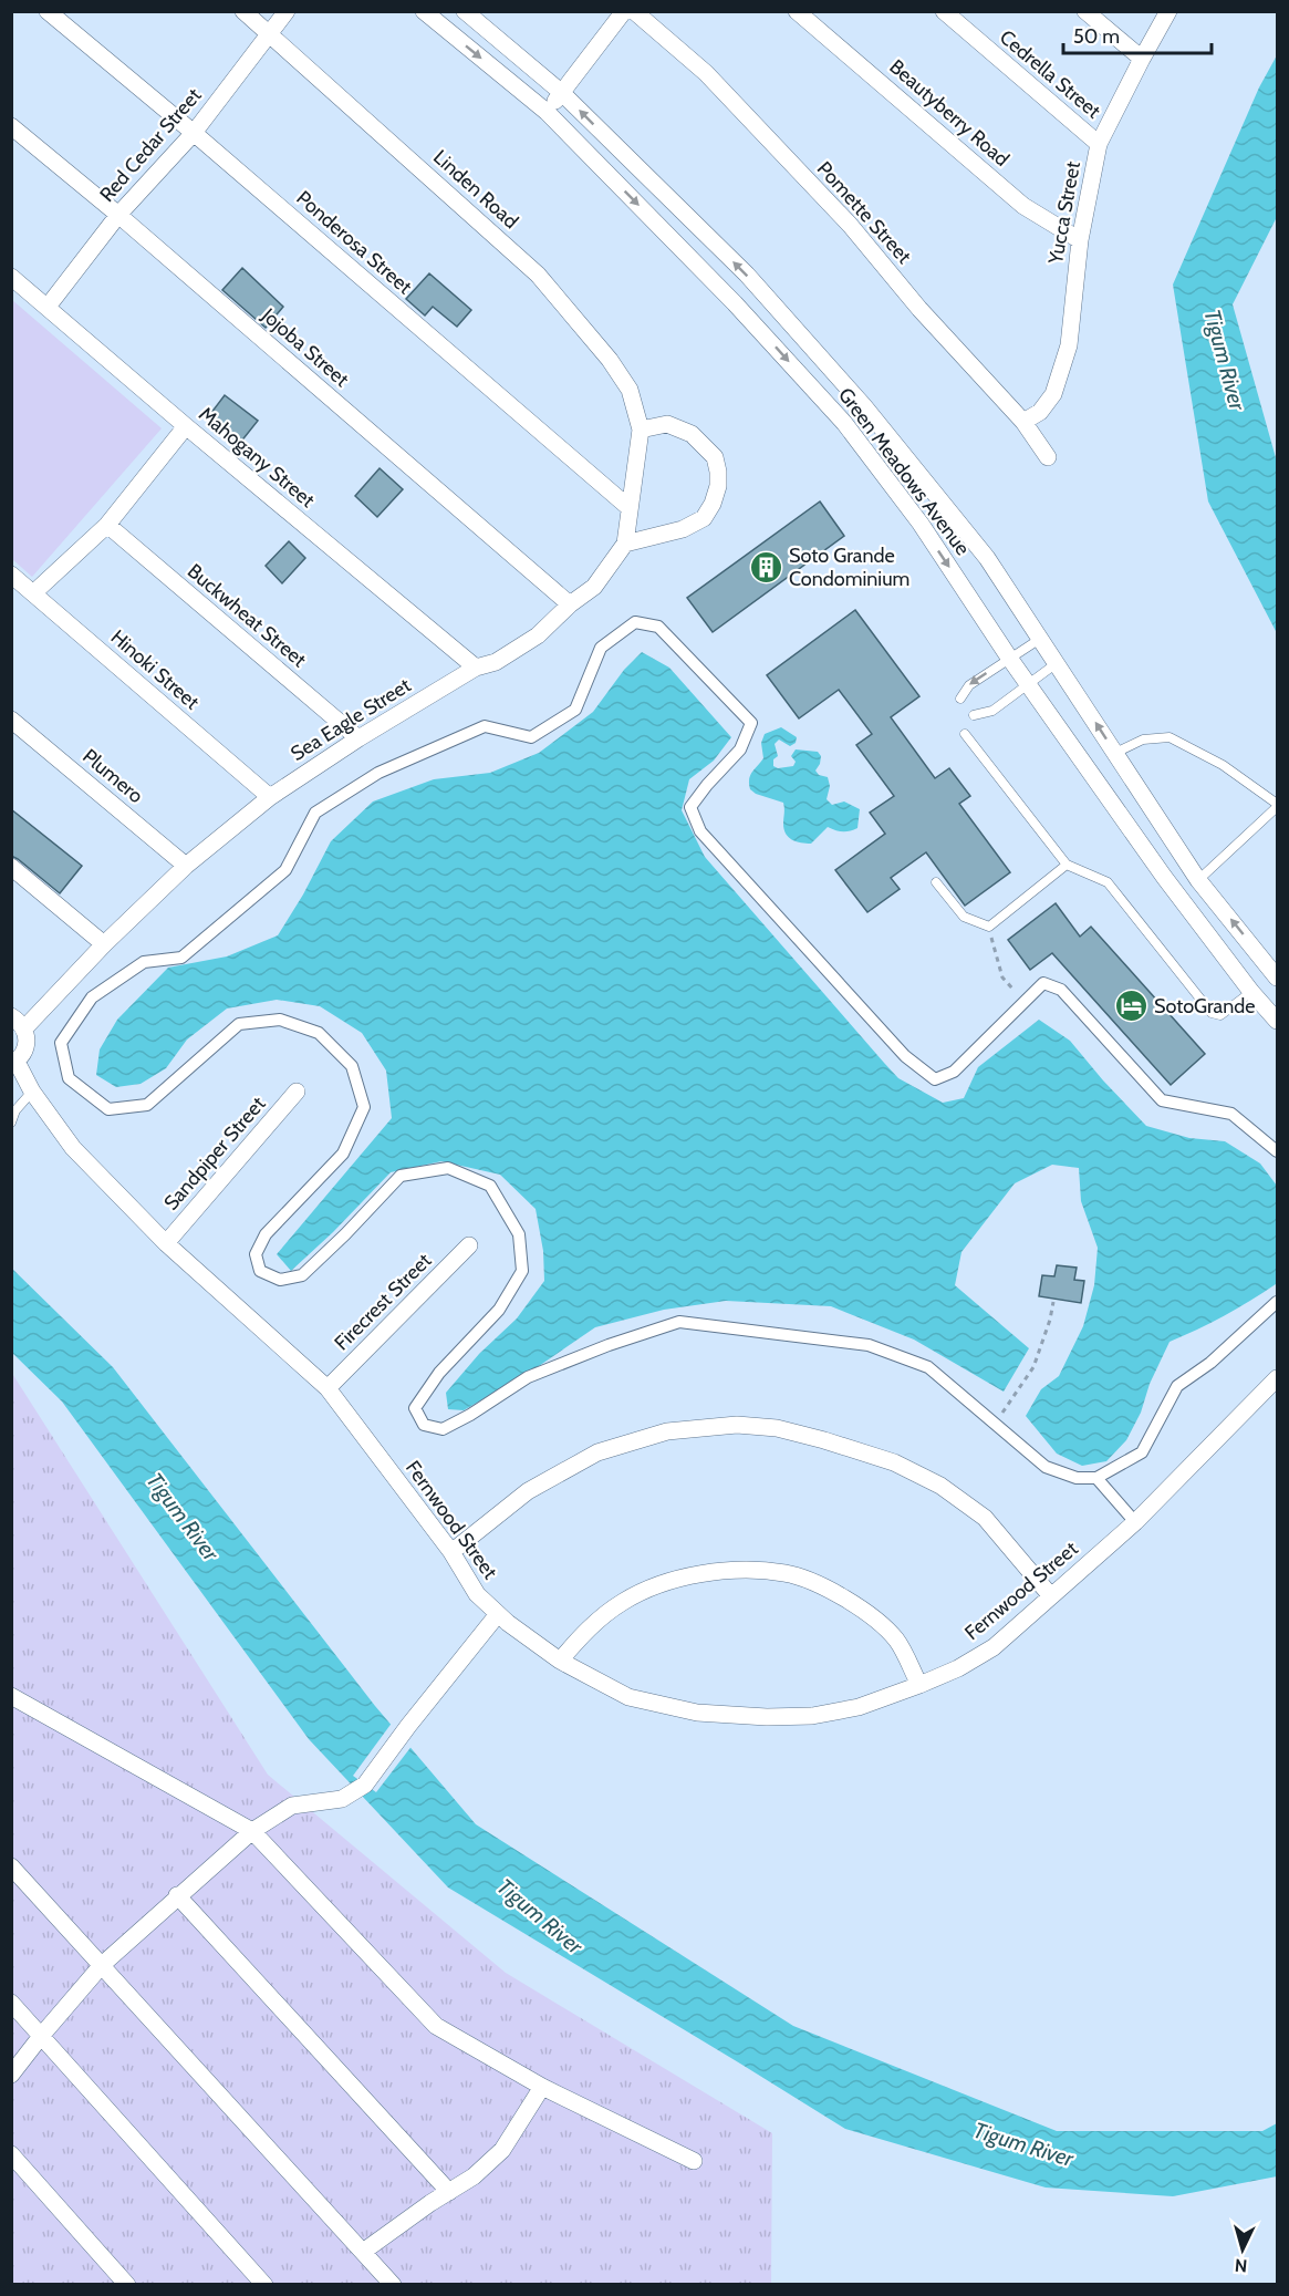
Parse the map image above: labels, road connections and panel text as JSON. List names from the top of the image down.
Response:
{
  "streets": {
    "street": [
      "Cedrella Street",
      "Beautyberry Road",
      "Red Cedar Street",
      "Linden Road",
      "Pomette Street",
      "Yucca Street",
      "Ponderosa Street",
      "Jojoba Street",
      "Mahogany Street",
      "Green Meadows Avenue",
      "Buckwheat Street",
      "Hinoki Street",
      "Sea Eagle Street",
      "Plumero",
      "Sandpiper Street",
      "Firecrest Street",
      "Fernwood Street"
    ]
  },
  "crossings": [
    ["Cedrella Street", "Yucca Street"],
    ["Beautyberry Road", "Yucca Street"],
    ["Red Cedar Street", "Linden Road"],
    ["Red Cedar Street", "Ponderosa Street"],
    ["Red Cedar Street", "Jojoba Street"],
    ["Red Cedar Street", "Mahogany Street"],
    ["Linden Road", "Sea Eagle Street"],
    ["Pomette Street", "Yucca Street"],
    ["Ponderosa Street", "Sea Eagle Street"],
    ["Jojoba Street", "Sea Eagle Street"],
    ["Mahogany Street", "Sea Eagle Street"],
    ["Buckwheat Street", "Sea Eagle Street"],
    ["Hinoki Street", "Sea Eagle Street"],
    ["Sea Eagle Street", "Plumero"],
    ["Sandpiper Street", "Fernwood Street"],
    ["Firecrest Street", "Fernwood Street"]
  ],
  "water": ["Tigum River"],
  "places": {
    "building": ["Soto Grande Condominium"],
    "hotel": ["SotoGrande"]
  },
  "scale_bar": "50 m",
  "north": "bottom"
}
